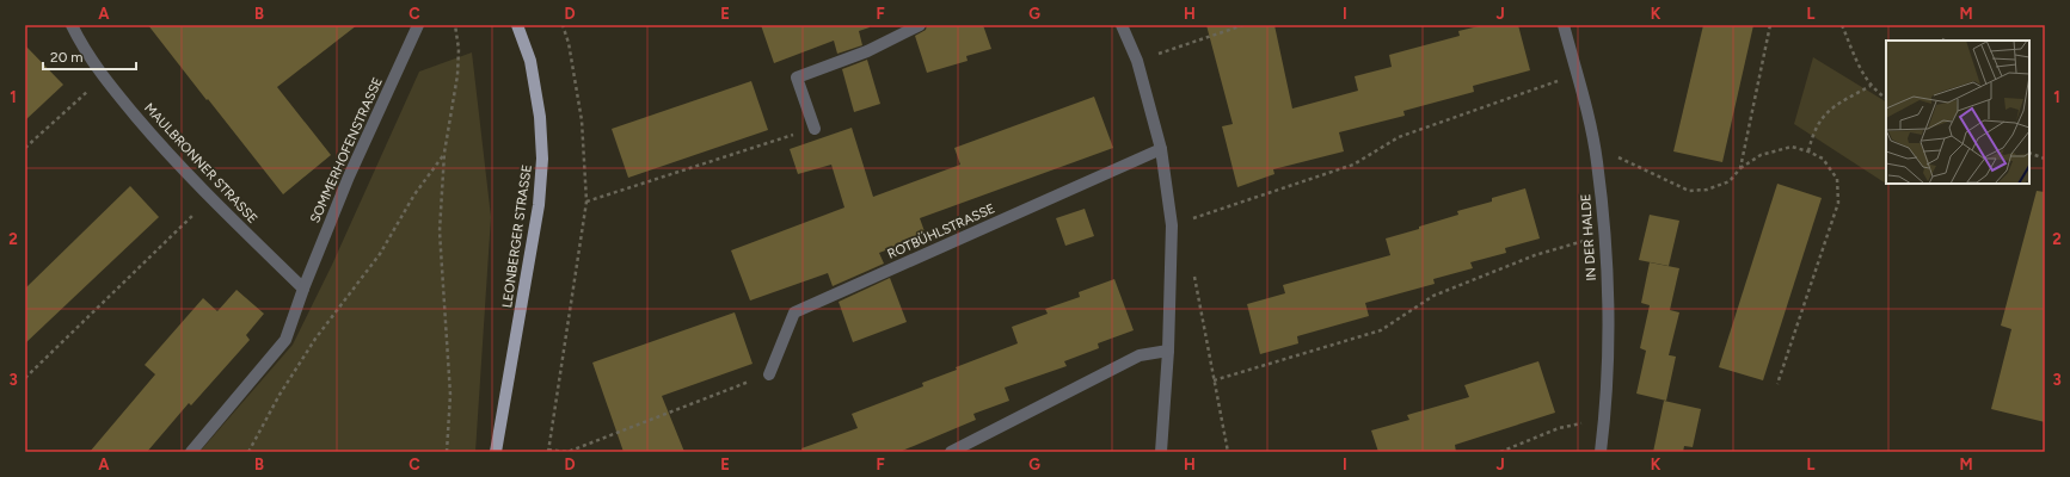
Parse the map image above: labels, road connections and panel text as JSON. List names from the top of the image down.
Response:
{
  "streets": {
    "main road": ["LEONBERGER STRASSE"],
    "street": [
      "SOMMERHOFENSTRASSE",
      "MAULBRONNER STRASSE",
      "ROTBÜHLSTRASSE",
      "IN DER HALDE"
    ]
  },
  "crossings": [
    ["SOMMERHOFENSTRASSE", "MAULBRONNER STRASSE"]
  ],
  "scale_bar": "20 m",
  "grid": {
    "columns": [
      "A",
      "B",
      "C",
      "D",
      "E",
      "F",
      "G",
      "H",
      "I",
      "J",
      "K",
      "L",
      "M"
    ],
    "rows": ["1", "2", "3"]
  }
}
